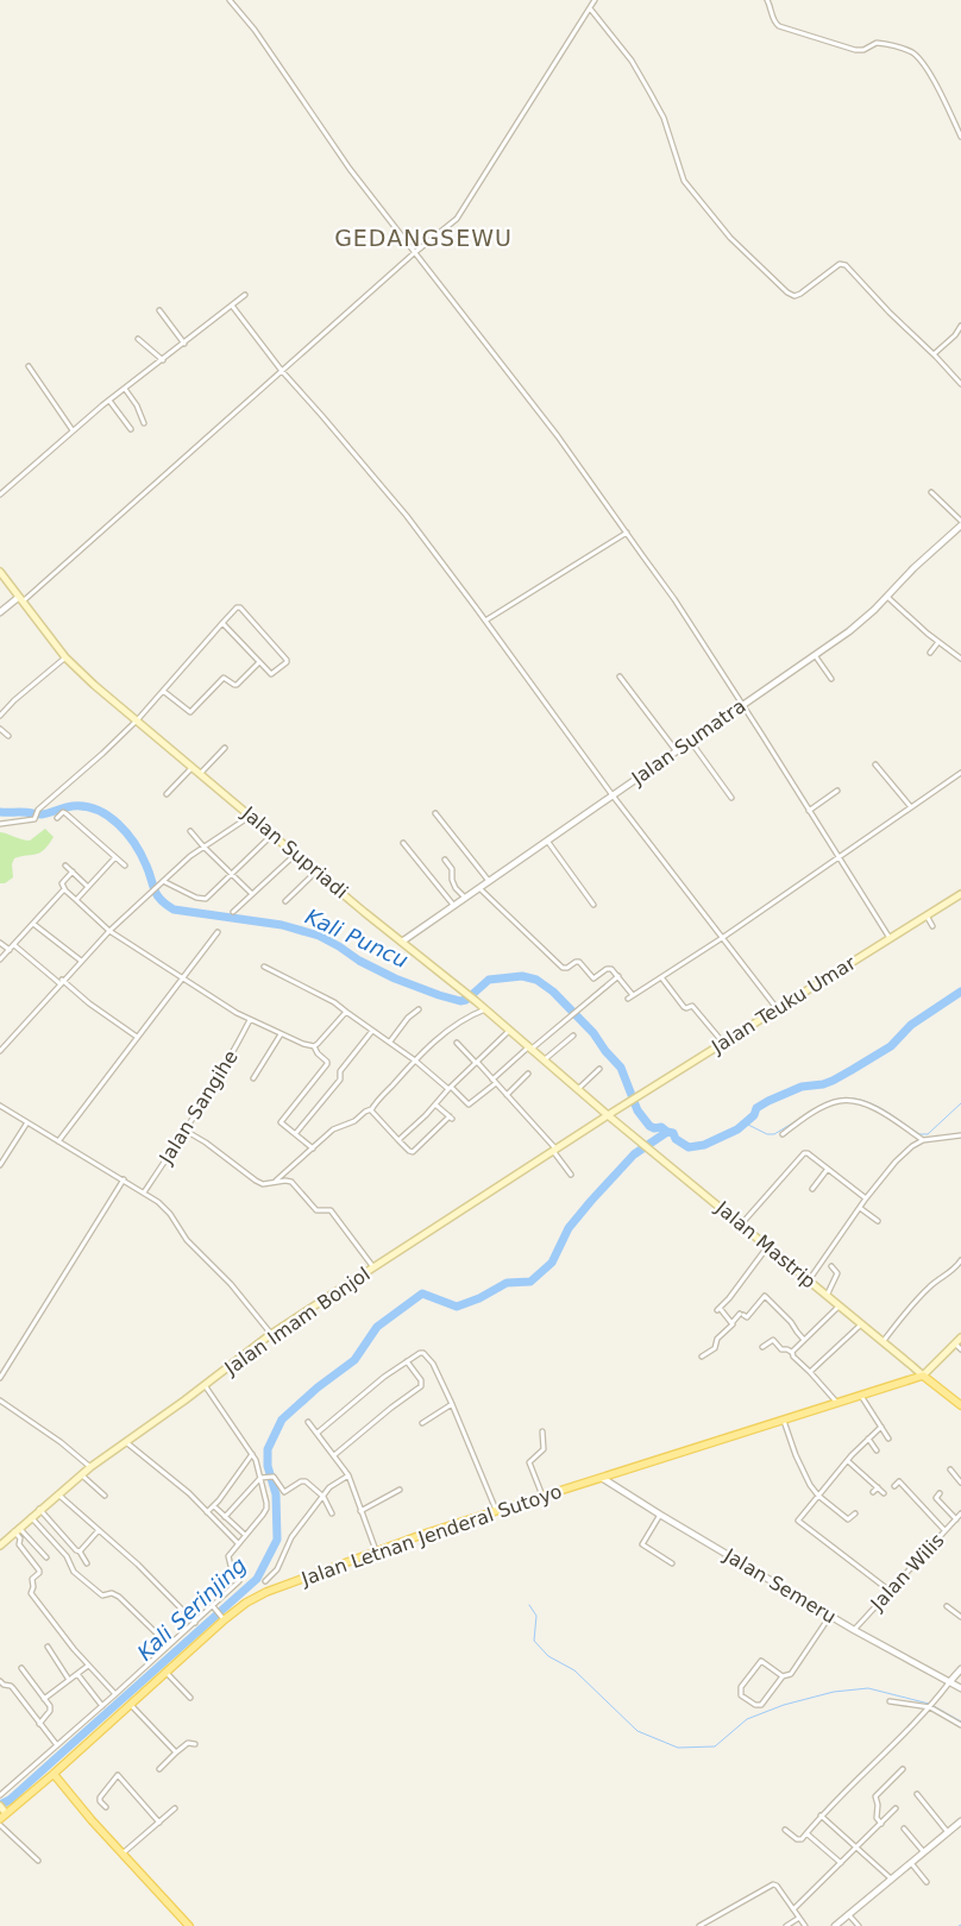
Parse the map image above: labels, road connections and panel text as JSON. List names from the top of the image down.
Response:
{
  "streets": {
    "main road": [
      "Jalan Supriadi",
      "Jalan Teuku Umar",
      "Jalan Mastrip",
      "Jalan Imam Bonjol",
      "Jalan Letnan Jenderal Sutoyo"
    ],
    "street": [
      "Jalan Sumatra",
      "Jalan Sangihe",
      "Jalan Wilis",
      "Jalan Semeru"
    ]
  },
  "crossings": [
    ["Jalan Sumatra", "Jalan Supriadi"],
    ["Jalan Supriadi", "Jalan Teuku Umar"],
    ["Jalan Supriadi", "Jalan Mastrip"],
    ["Jalan Supriadi", "Jalan Imam Bonjol"],
    ["Jalan Teuku Umar", "Jalan Mastrip"],
    ["Jalan Teuku Umar", "Jalan Imam Bonjol"],
    ["Jalan Mastrip", "Jalan Imam Bonjol"],
    ["Jalan Mastrip", "Jalan Letnan Jenderal Sutoyo"],
    ["Jalan Letnan Jenderal Sutoyo", "Jalan Semeru"],
    ["Jalan Wilis", "Jalan Semeru"]
  ],
  "districts": ["GEDANGSEWU"],
  "water": ["Kali Puncu", "Kali Serinjing"]
}
